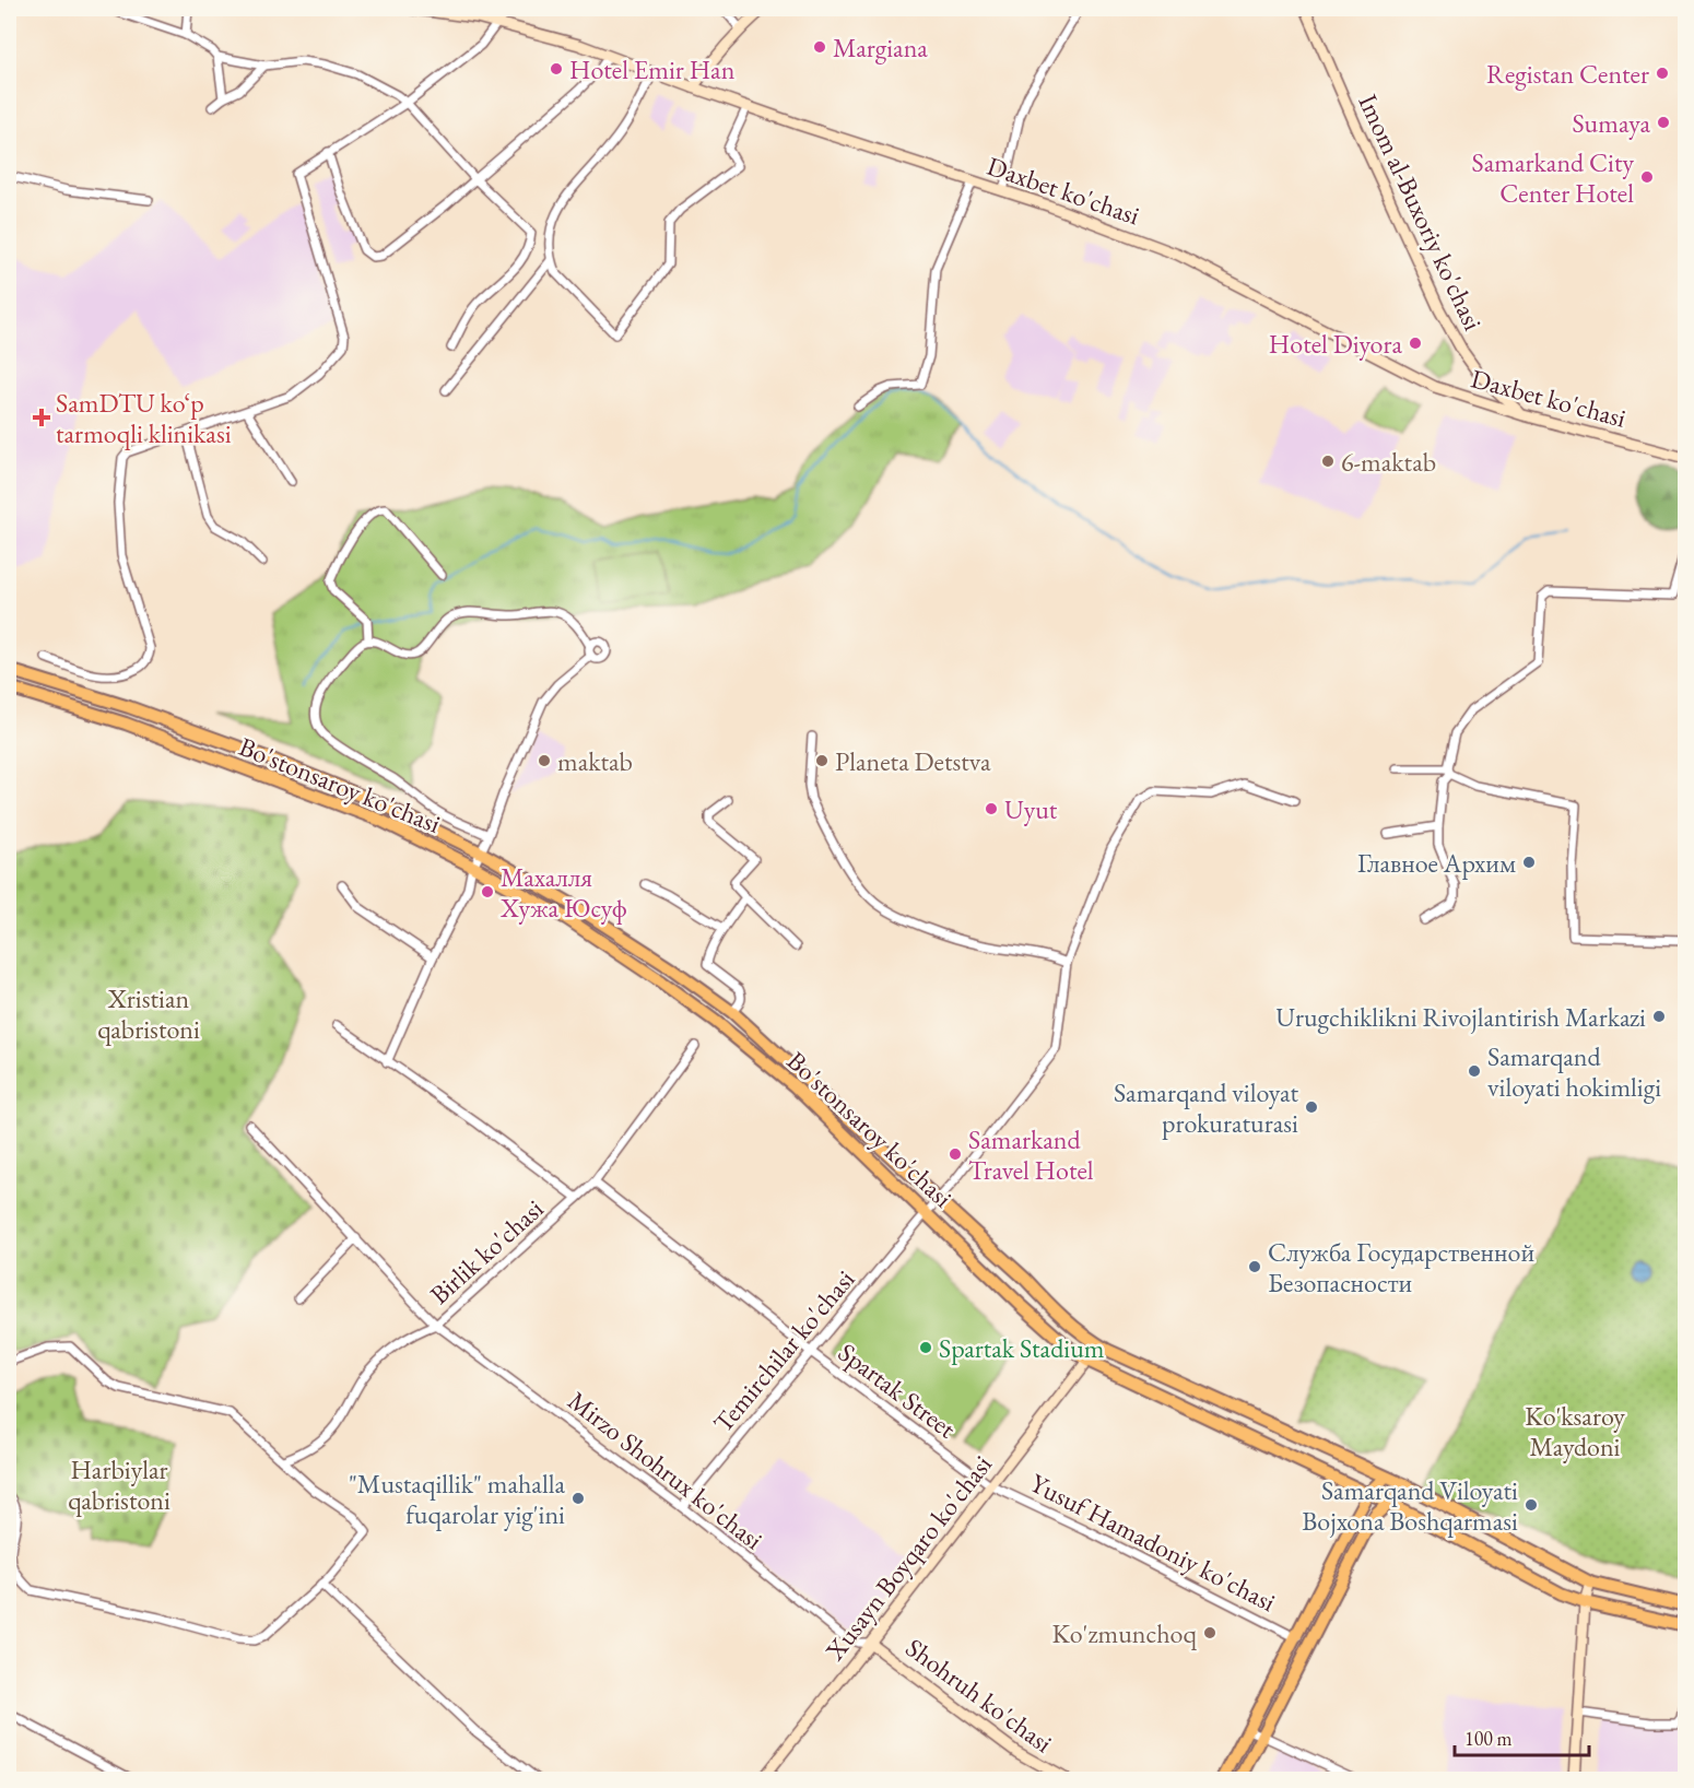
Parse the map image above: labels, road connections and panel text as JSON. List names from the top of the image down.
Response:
{
  "streets": {
    "main road": [
      "Daxbet ko'chasi",
      "Imom al-Buxoriy ko'chasi",
      "Bo'stonsaroy ko'chasi",
      "Xusayn Boyqaro ko'chasi",
      "Shohruh ko'chasi"
    ],
    "street": [
      "Birlik ko'chasi",
      "Temirchilar ko'chasi",
      "Spartak Street",
      "Mirzo Shohrux ko'chasi",
      "Yusuf Hamadoniy ko'chasi"
    ]
  },
  "crossings": [
    ["Daxbet ko'chasi", "Imom al-Buxoriy ko'chasi"],
    ["Bo'stonsaroy ko'chasi", "Temirchilar ko'chasi"],
    ["Bo'stonsaroy ko'chasi", "Xusayn Boyqaro ko'chasi"],
    ["Birlik ko'chasi", "Spartak Street"],
    ["Birlik ko'chasi", "Mirzo Shohrux ko'chasi"],
    ["Temirchilar ko'chasi", "Spartak Street"],
    ["Temirchilar ko'chasi", "Mirzo Shohrux ko'chasi"],
    ["Spartak Street", "Yusuf Hamadoniy ko'chasi"],
    ["Spartak Street", "Xusayn Boyqaro ko'chasi"],
    ["Mirzo Shohrux ko'chasi", "Xusayn Boyqaro ko'chasi"],
    ["Mirzo Shohrux ko'chasi", "Shohruh ko'chasi"],
    ["Yusuf Hamadoniy ko'chasi", "Xusayn Boyqaro ko'chasi"],
    ["Xusayn Boyqaro ko'chasi", "Shohruh ko'chasi"]
  ],
  "parks": ["Xristian qabristoni", "Ko'ksaroy Maydoni", "Harbiylar qabristoni"],
  "places": {
    "other": [
      "Margiana",
      "Hotel Emir Han",
      "Registan Center",
      "Sumaya",
      "Samarkand City Center Hotel",
      "Hotel Diyora",
      "6-maktab",
      "maktab",
      "Planeta Detstva",
      "Uyut",
      "Главное Архим",
      "Махалля Хужа Юсуф",
      "Urugchiklikni Rivojlantirish Markazi",
      "Samarqand viloyati hokimligi",
      "Samarqand viloyat prokuraturasi",
      "Samarkand Travel Hotel",
      "Служба Государственной Безопасности",
      "Spartak Stadium",
      "\"Mustaqillik\" mahalla fuqarolar yig'ini",
      "Samarqand Viloyati Bojxona Boshqarmasi",
      "Ko'zmunchoq"
    ],
    "health": ["SamDTU ko‘p tarmoqli klinikasi"]
  },
  "scale_bar": "100 m"
}
